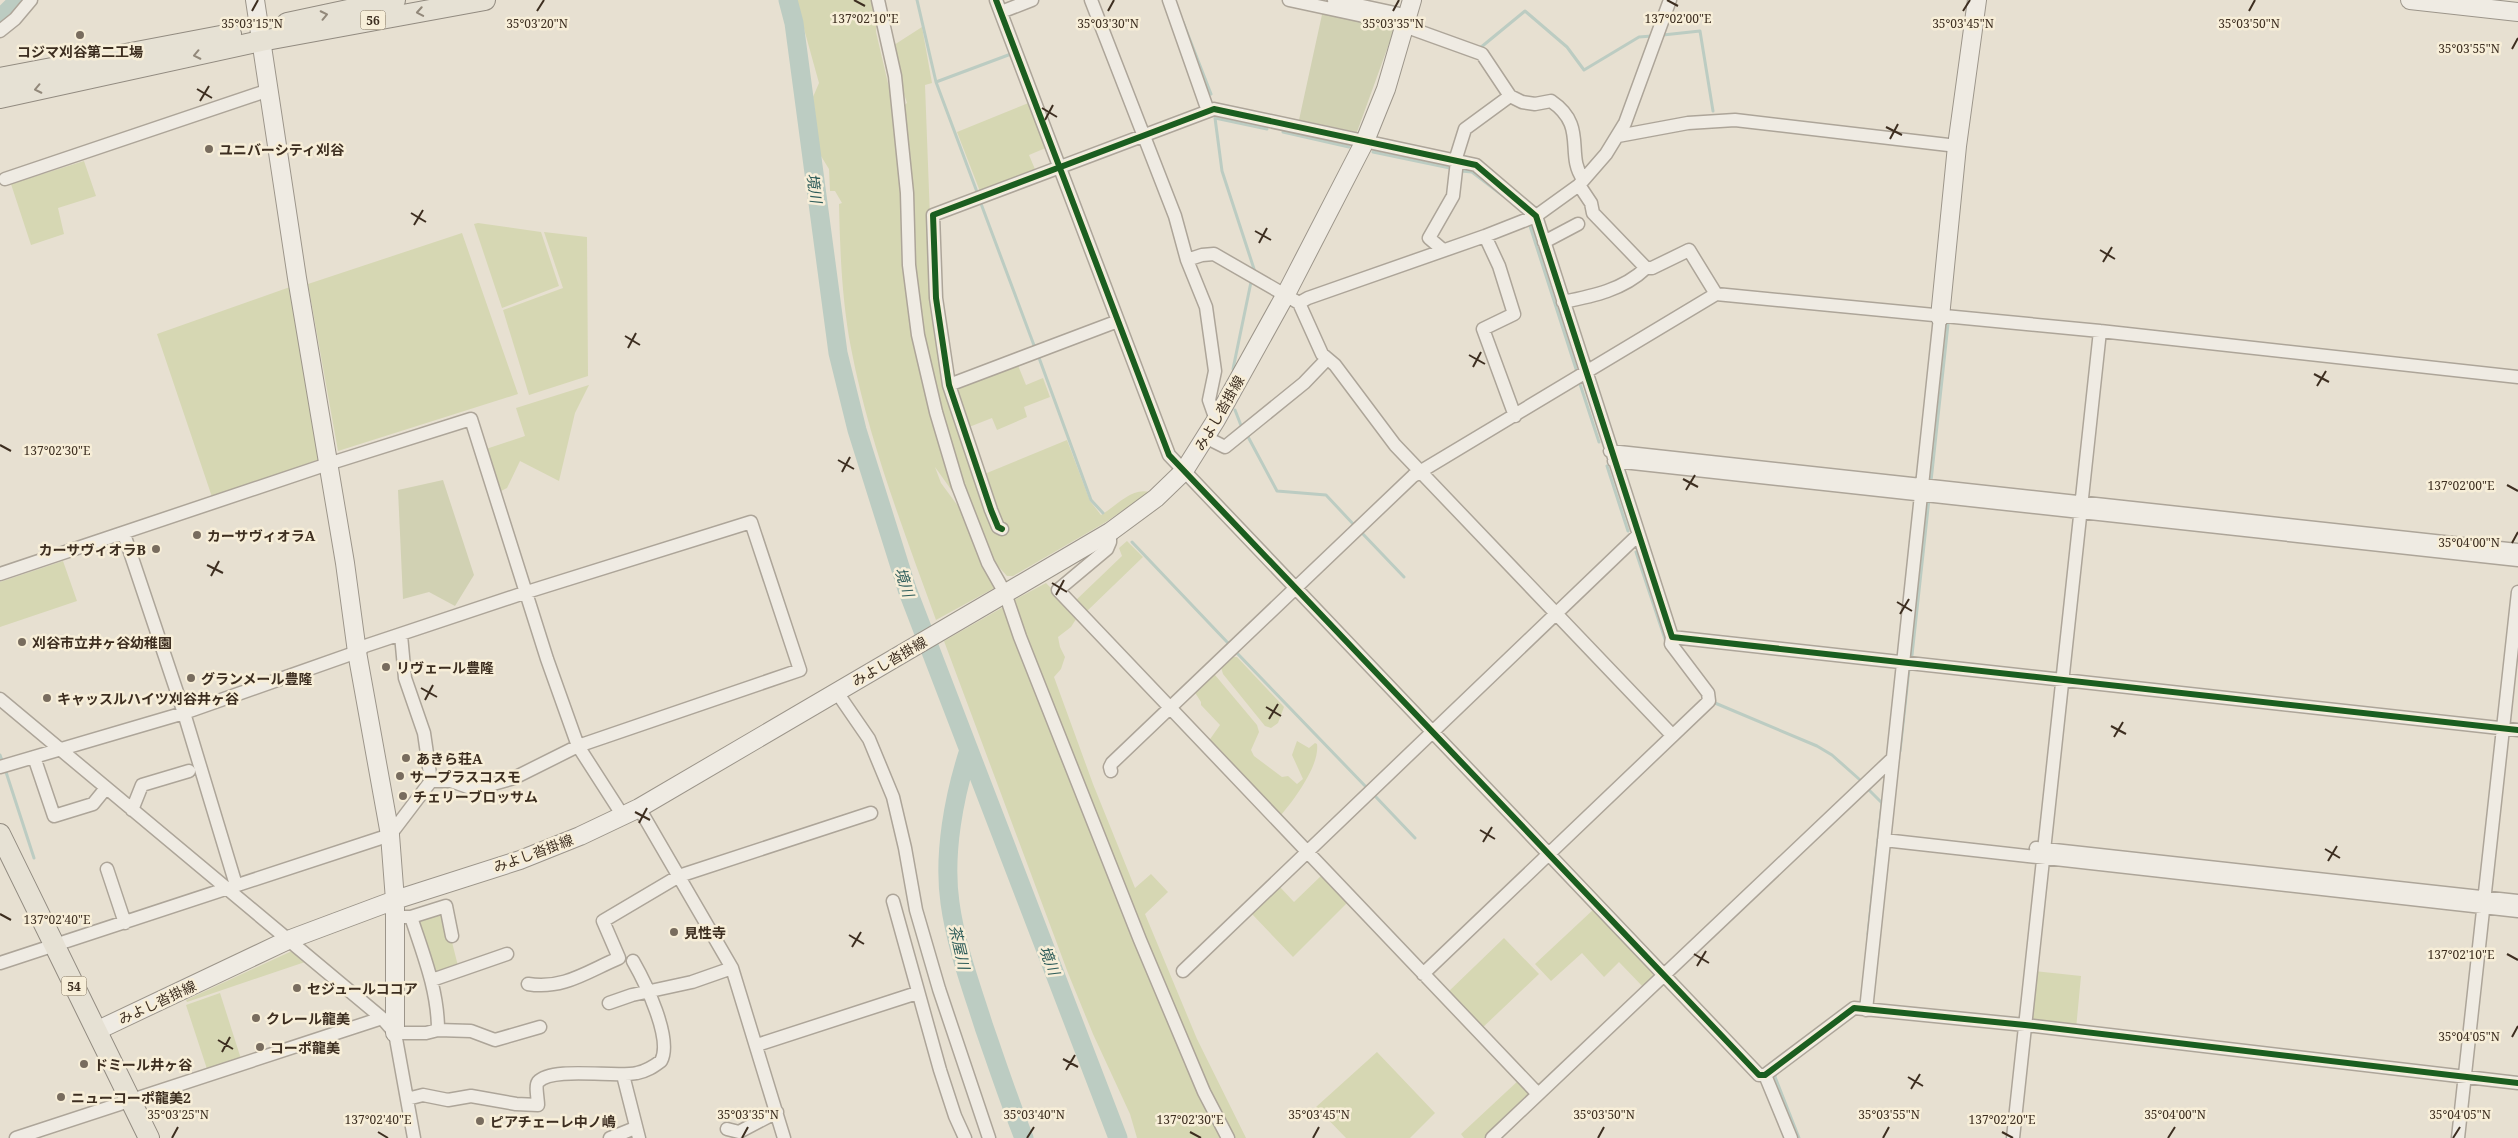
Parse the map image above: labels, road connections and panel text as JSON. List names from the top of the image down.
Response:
{
  "streets": {
    "main road": ["56", "みよし沓掛線", "54"]
  },
  "crossings": [
    ["みよし沓掛線", "54"]
  ],
  "water": ["境川", "茶屋川"],
  "places": [
    "コジマ刈谷第二工場",
    "ユニバーシティ刈谷",
    "カーサヴィオラA",
    "カーサヴィオラB",
    "刈谷市立井ヶ谷幼稚園",
    "リヴェール豊隆",
    "グランメール豊隆",
    "キャッスルハイツ刈谷井ヶ谷",
    "あきら荘A",
    "サープラスコスモ",
    "チェリーブロッサム",
    "見性寺",
    "セジュールココア",
    "クレール龍美",
    "コーポ龍美",
    "ドミール井ヶ谷",
    "ニューコーポ龍美2",
    "ピアチェーレ中ノ嶋"
  ],
  "coordinates": [
    "137°02'10\"E",
    "137°02'00\"E",
    "35°03'15\"N",
    "35°03'20\"N",
    "35°03'30\"N",
    "35°03'35\"N",
    "35°03'45\"N",
    "35°03'50\"N",
    "35°03'55\"N",
    "137°02'30\"E",
    "35°04'00\"N",
    "137°02'40\"E",
    "35°04'05\"N",
    "35°03'25\"N",
    "35°03'40\"N",
    "137°02'20\"E"
  ]
}
